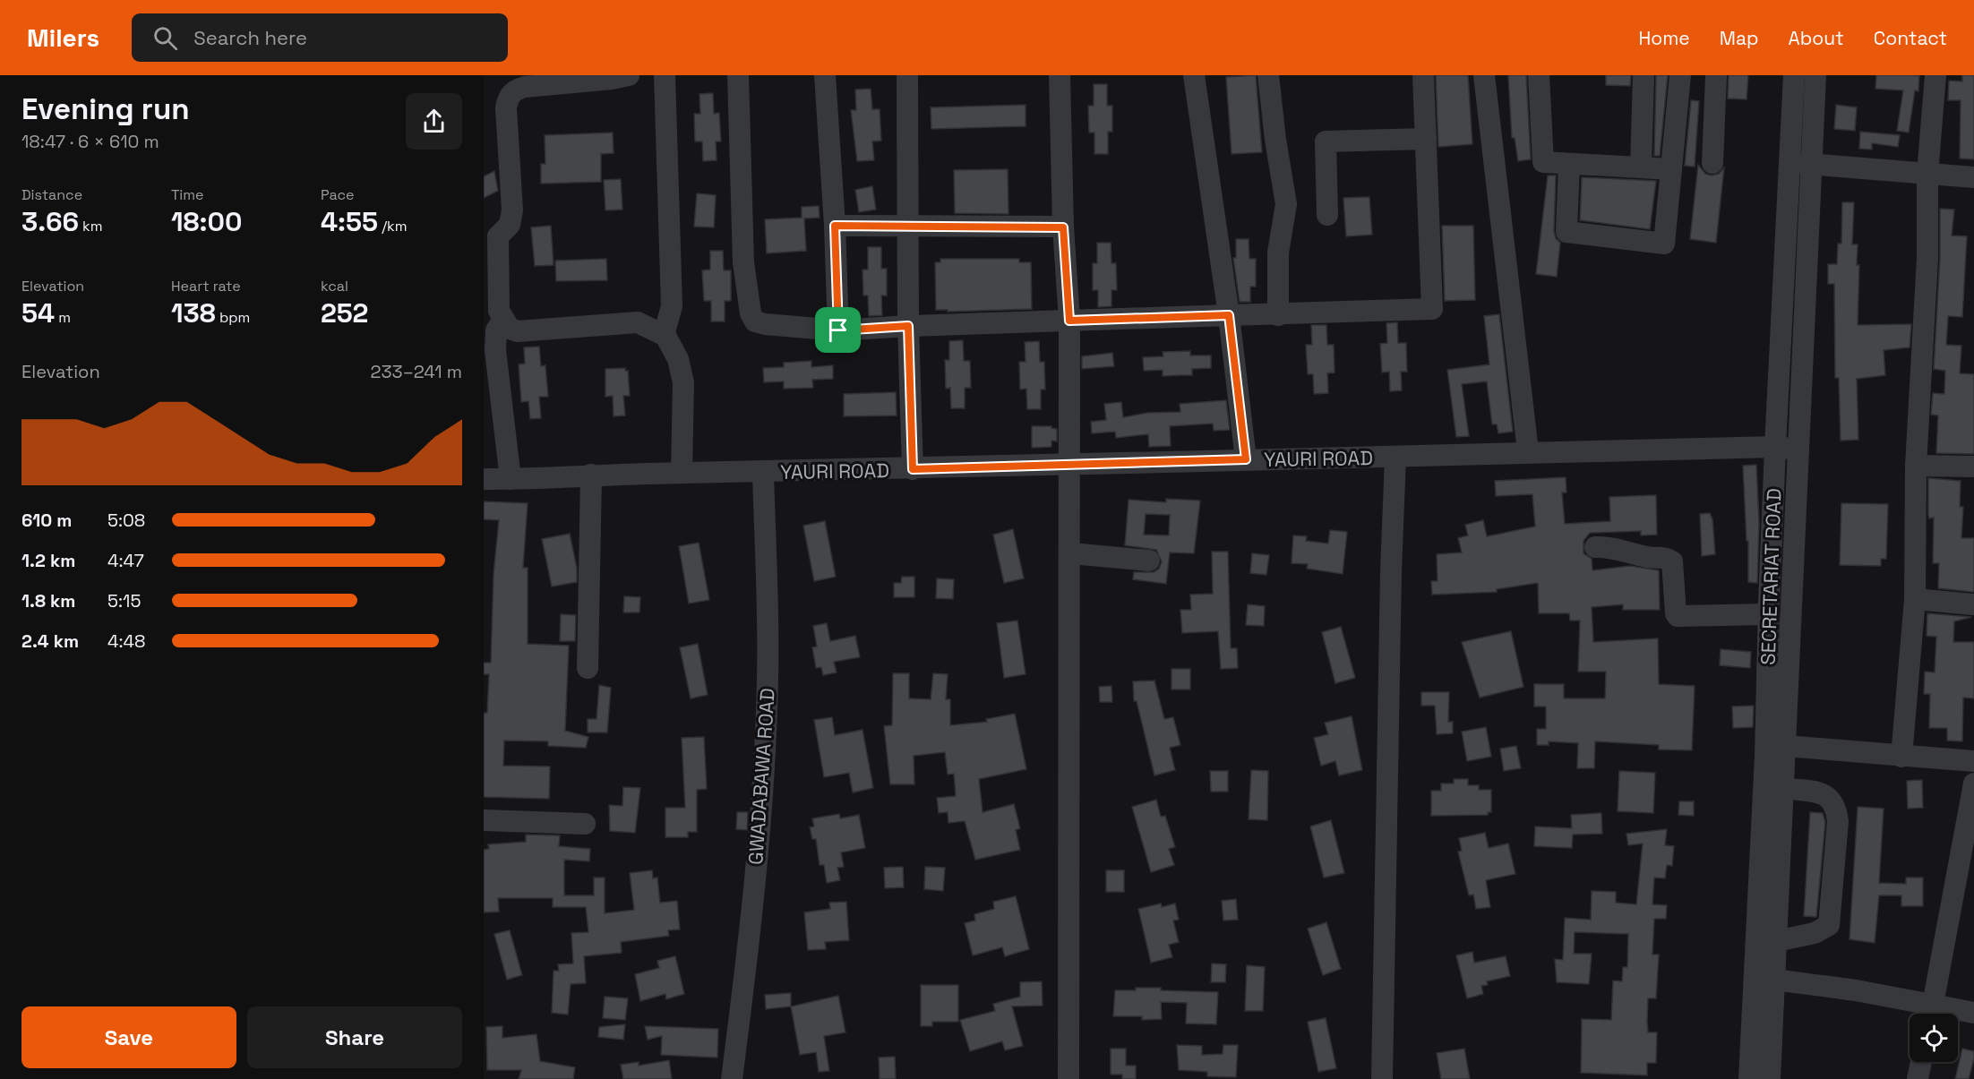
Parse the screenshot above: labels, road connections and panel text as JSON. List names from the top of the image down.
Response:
{
  "streets": {
    "street": ["YAURI ROAD", "SECRETARIAT ROAD", "GWADABAWA ROAD"]
  },
  "crossings": [
    ["YAURI ROAD", "SECRETARIAT ROAD"],
    ["YAURI ROAD", "GWADABAWA ROAD"]
  ],
  "page": {
    "header": "Milers",
    "search": "Search here",
    "nav": [
      "Home",
      "Map",
      "About",
      "Contact"
    ],
    "heading": ["Evening run", "18:47 · 6 × 610 m"],
    "stats": [
      ["Distance", "3.66 km"],
      ["Time", "18:00"],
      ["Pace", "4:55 /km"],
      ["Elevation", "54 m"],
      ["Heart rate", "138 bpm"],
      ["kcal", "252"]
    ],
    "chart": ["Elevation", "233–241 m"],
    "list": [
      {
        "name": "610 m",
        "note": "5:08"
      },
      {
        "name": "1.2 km",
        "note": "4:47"
      },
      {
        "name": "1.8 km",
        "note": "5:15"
      },
      {
        "name": "2.4 km",
        "note": "4:48"
      }
    ],
    "buttons": ["Save", "Share"]
  }
}
